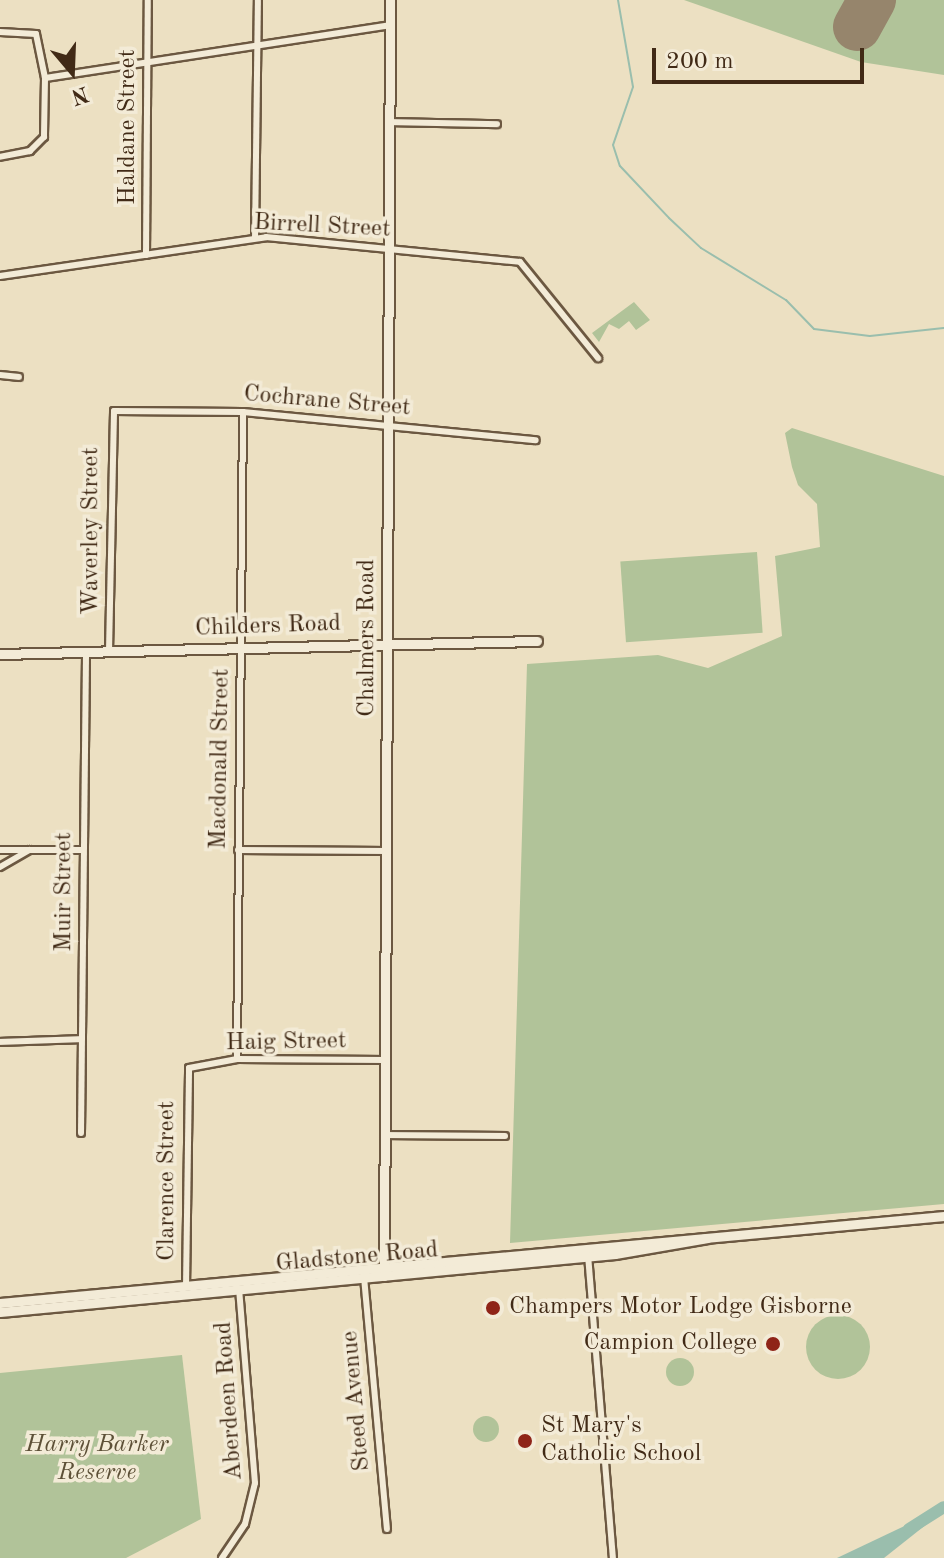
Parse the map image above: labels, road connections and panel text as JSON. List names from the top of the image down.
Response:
{
  "streets": {
    "street": [
      "Haldane Street",
      "Birrell Street",
      "Cochrane Street",
      "Waverley Street",
      "Childers Road",
      "Chalmers Road",
      "Macdonald Street",
      "Muir Street",
      "Haig Street",
      "Clarence Street",
      "Gladstone Road",
      "Aberdeen Road",
      "Steed Avenue"
    ]
  },
  "crossings": [
    ["Haldane Street", "Birrell Street"],
    ["Birrell Street", "Chalmers Road"],
    ["Cochrane Street", "Waverley Street"],
    ["Cochrane Street", "Chalmers Road"],
    ["Cochrane Street", "Macdonald Street"],
    ["Waverley Street", "Childers Road"],
    ["Childers Road", "Chalmers Road"],
    ["Childers Road", "Macdonald Street"],
    ["Childers Road", "Muir Street"],
    ["Chalmers Road", "Haig Street"],
    ["Chalmers Road", "Gladstone Road"],
    ["Macdonald Street", "Haig Street"],
    ["Haig Street", "Clarence Street"],
    ["Clarence Street", "Gladstone Road"],
    ["Gladstone Road", "Aberdeen Road"],
    ["Gladstone Road", "Steed Avenue"]
  ],
  "parks": ["Harry Barker Reserve"],
  "places": ["Champers Motor Lodge Gisborne", "Campion College", "St Mary's Catholic School"],
  "scale_bar": "200 m",
  "north": "bottom"
}
